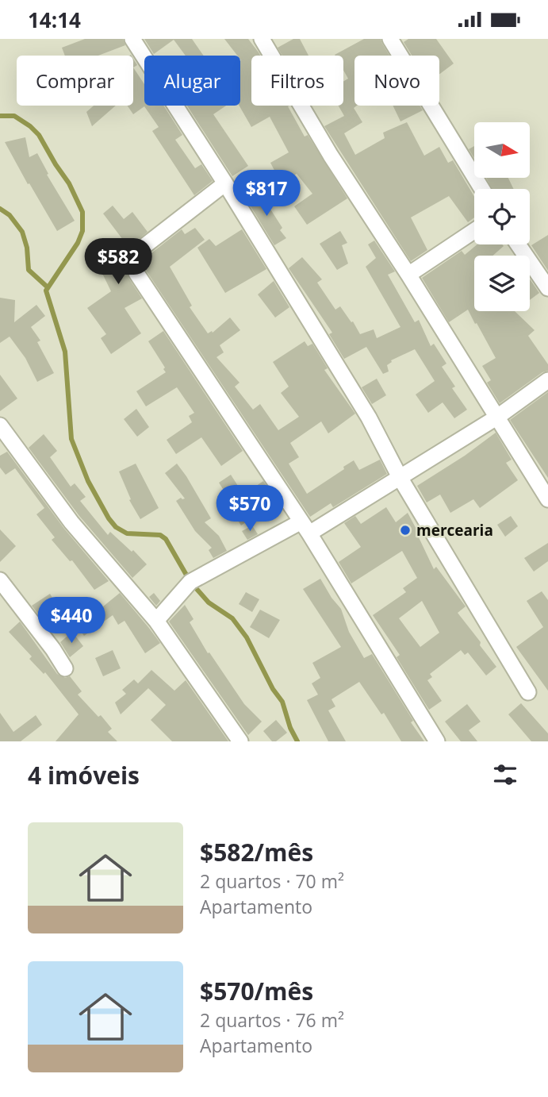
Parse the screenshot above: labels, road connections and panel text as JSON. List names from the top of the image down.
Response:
{
  "places": ["mercearia"],
  "north": "right",
  "page": {
    "status": "14:14",
    "chip": [
      "Comprar",
      "Alugar",
      "Filtros",
      "Novo"
    ],
    "price": [
      "$817",
      "$582",
      "$570",
      "$440"
    ],
    "heading": "4 imóveis",
    "list": [
      {
        "name": "$582/mês",
        "note": "2 quartos · 70 m² · Apartamento"
      },
      {
        "name": "$570/mês",
        "note": "2 quartos · 76 m² · Apartamento"
      }
    ]
  }
}
